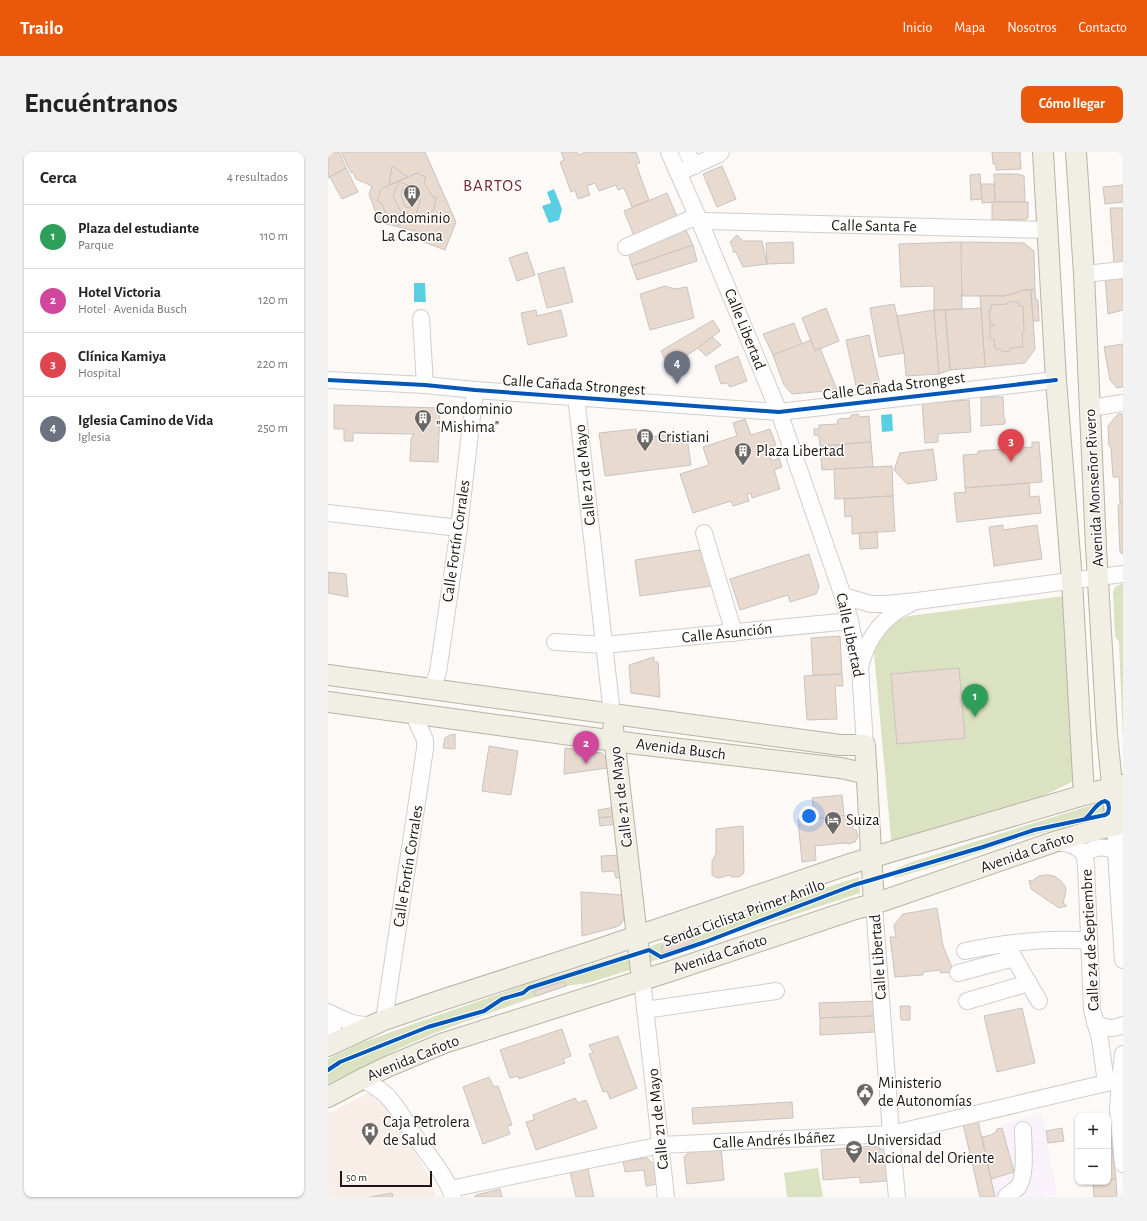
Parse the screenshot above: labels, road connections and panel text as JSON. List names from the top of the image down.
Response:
{
  "streets": {
    "main road": [
      "Calle Libertad",
      "Calle 21 de Mayo",
      "Avenida Monseñor Rivero",
      "Avenida Busch",
      "Avenida Cañoto"
    ],
    "street": [
      "Calle Santa Fe",
      "Calle Cañada Strongest",
      "Calle Fortín Corrales",
      "Calle Asunción",
      "Calle 24 de Septiembre",
      "Calle Andrés Ibáñez"
    ],
    "cycle path": ["Senda Ciclista Primer Anillo"]
  },
  "crossings": [
    ["Calle Santa Fe", "Calle Libertad"],
    ["Calle Santa Fe", "Avenida Monseñor Rivero"],
    ["Calle Libertad", "Calle Cañada Strongest"],
    ["Calle Libertad", "Calle Asunción"],
    ["Calle Libertad", "Avenida Busch"],
    ["Calle Libertad", "Avenida Cañoto"],
    ["Calle Libertad", "Calle Andrés Ibáñez"],
    ["Calle Cañada Strongest", "Calle 21 de Mayo"],
    ["Calle Cañada Strongest", "Avenida Monseñor Rivero"],
    ["Calle Cañada Strongest", "Calle Fortín Corrales"],
    ["Calle 21 de Mayo", "Calle Asunción"],
    ["Calle 21 de Mayo", "Avenida Busch"],
    ["Calle 21 de Mayo", "Avenida Cañoto"],
    ["Calle 21 de Mayo", "Calle Andrés Ibáñez"],
    ["Avenida Monseñor Rivero", "Avenida Cañoto"],
    ["Avenida Monseñor Rivero", "Calle 24 de Septiembre"],
    ["Calle Fortín Corrales", "Avenida Busch"],
    ["Avenida Cañoto", "Calle 24 de Septiembre"],
    ["Calle 24 de Septiembre", "Calle Andrés Ibáñez"]
  ],
  "districts": ["BARTOS"],
  "places": {
    "building": [
      "Condominio La Casona",
      "Condominio \"Mishima\"",
      "Cristiani",
      "Plaza Libertad"
    ],
    "hotel": ["Suiza"],
    "public building": ["Ministerio de Autonomías"],
    "hospital": ["Caja Petrolera de Salud"],
    "school or university": ["Universidad Nacional del Oriente"]
  },
  "scale_bar": "50 m",
  "page": {
    "header": "Trailo",
    "nav": [
      "Inicio",
      "Mapa",
      "Nosotros",
      "Contacto"
    ],
    "buttons": "Cómo llegar",
    "title": "Encuéntranos",
    "heading": ["Cerca", "4 resultados"],
    "list": [
      {
        "mark": "1",
        "name": "Plaza del estudiante",
        "note": "Parque",
        "value": "110 m"
      },
      {
        "mark": "2",
        "name": "Hotel Victoria",
        "note": "Hotel · Avenida Busch",
        "value": "120 m"
      },
      {
        "mark": "3",
        "name": "Clínica Kamiya",
        "note": "Hospital",
        "value": "220 m"
      },
      {
        "mark": "4",
        "name": "Iglesia Camino de Vida",
        "note": "Iglesia",
        "value": "250 m"
      }
    ],
    "pins": [
      "4",
      "3",
      "1",
      "2"
    ],
    "map_buttons": ["+", "−"],
    "scale": "50 m"
  }
}
